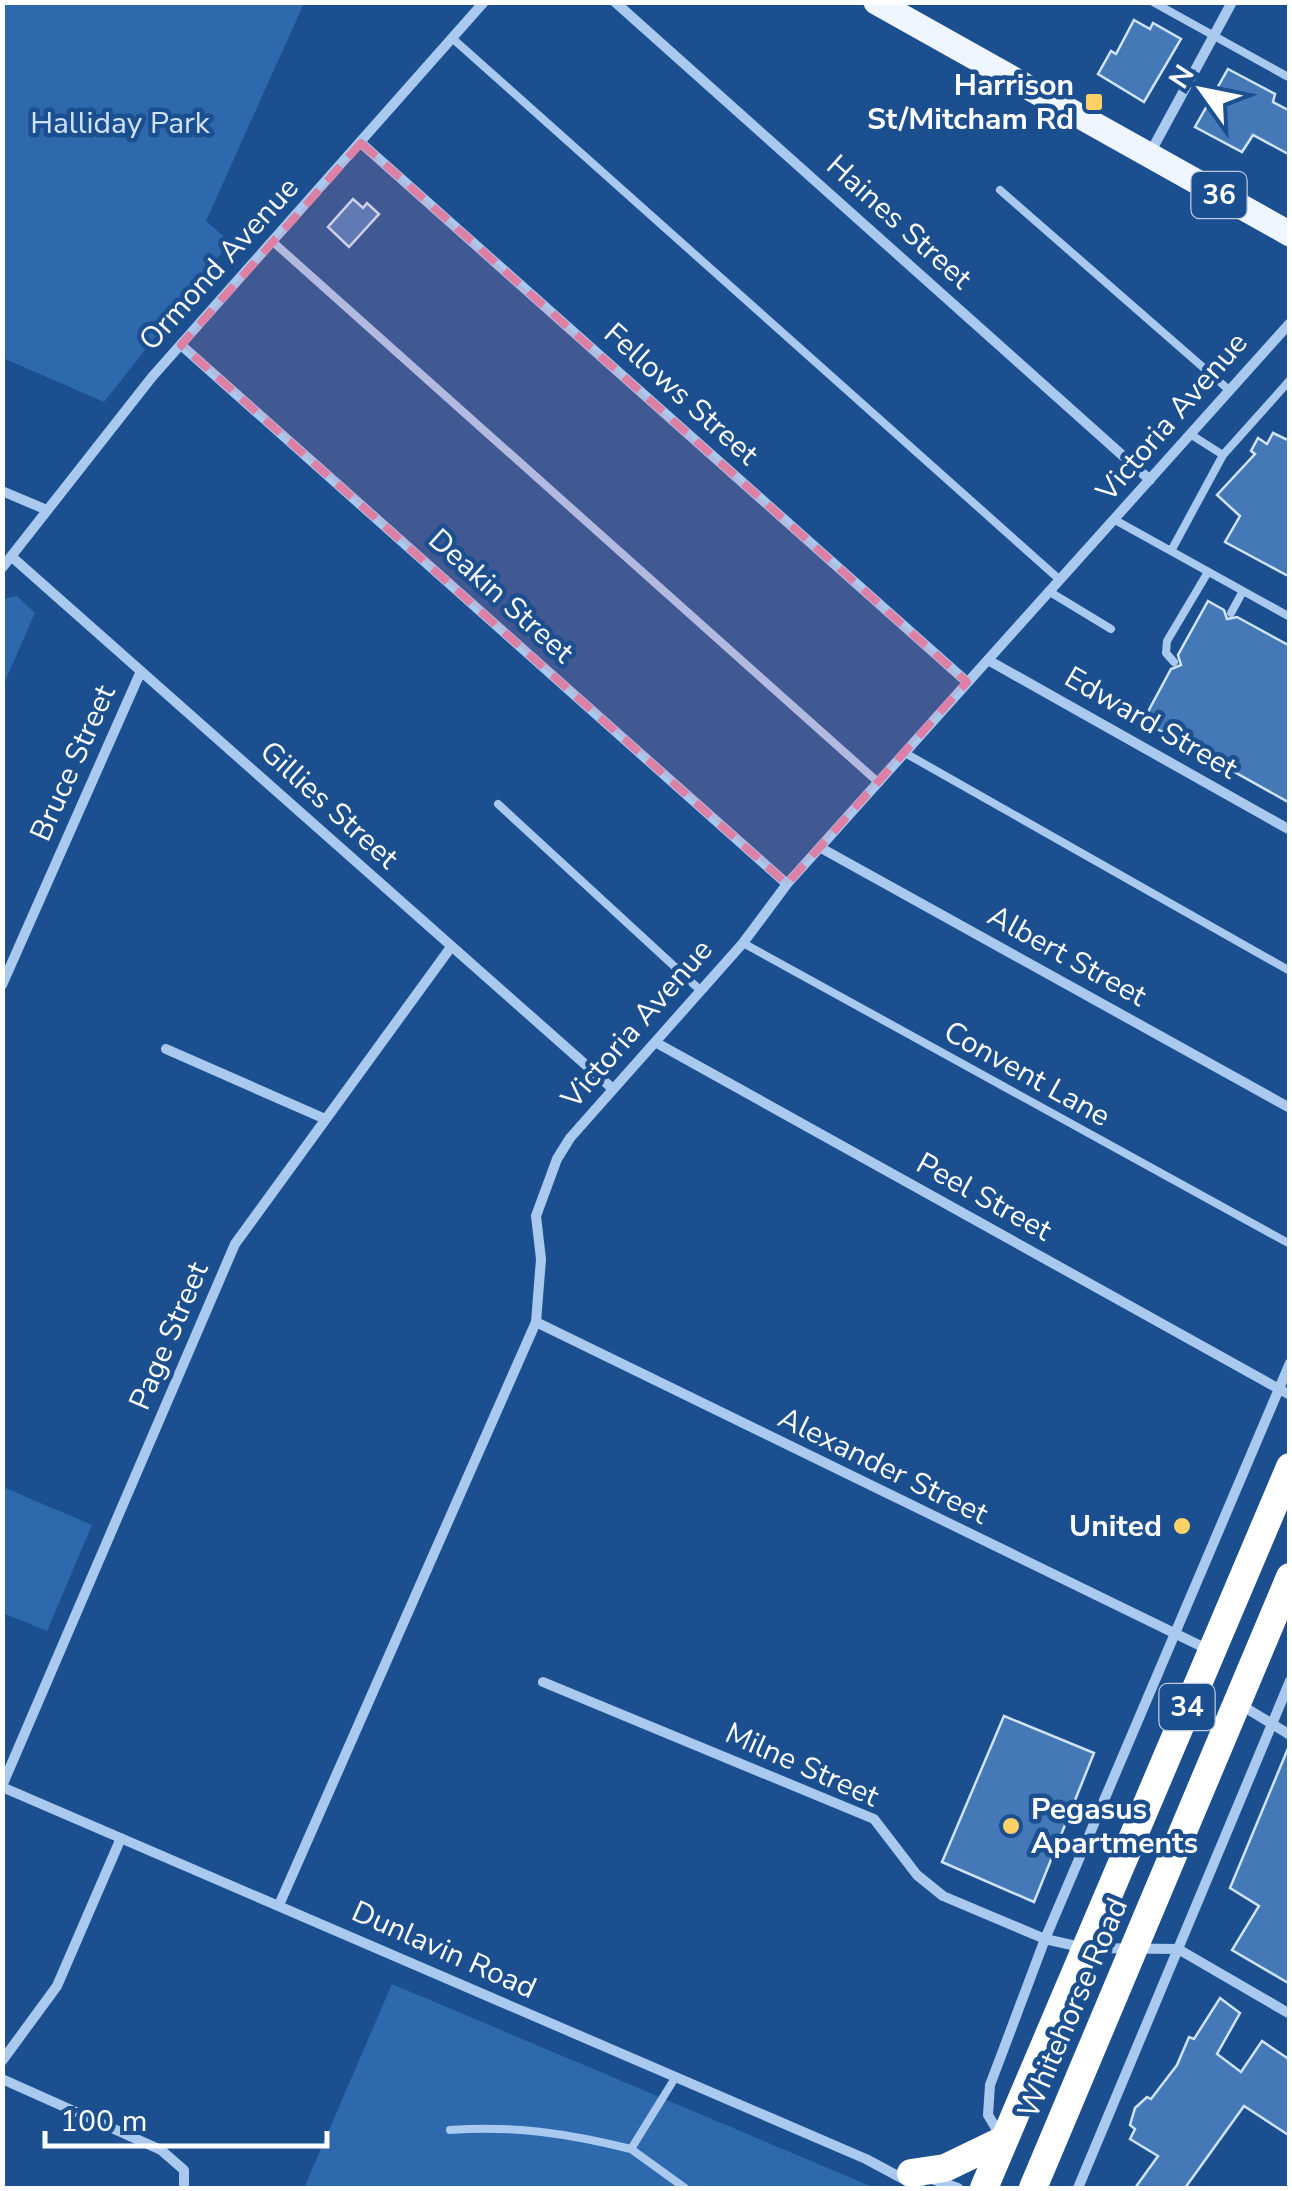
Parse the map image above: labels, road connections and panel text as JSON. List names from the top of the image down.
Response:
{
  "streets": {
    "highway": ["34", "Whitehorse Road"],
    "main road": ["36"],
    "street": [
      "Haines Street",
      "Ormond Avenue",
      "Fellows Street",
      "Victoria Avenue",
      "Deakin Street",
      "Edward Street",
      "Bruce Street",
      "Gillies Street",
      "Albert Street",
      "Peel Street",
      "Page Street",
      "Alexander Street",
      "Milne Street",
      "Dunlavin Road"
    ],
    "lane": ["Convent Lane"]
  },
  "crossings": [
    ["Haines Street", "Victoria Avenue"],
    ["Ormond Avenue", "Fellows Street"],
    ["Ormond Avenue", "Deakin Street"],
    ["Ormond Avenue", "Gillies Street"],
    ["Fellows Street", "Victoria Avenue"],
    ["Victoria Avenue", "Deakin Street"],
    ["Victoria Avenue", "Edward Street"],
    ["Victoria Avenue", "Gillies Street"],
    ["Victoria Avenue", "Albert Street"],
    ["Victoria Avenue", "Convent Lane"],
    ["Victoria Avenue", "Peel Street"],
    ["Victoria Avenue", "Alexander Street"],
    ["Victoria Avenue", "Dunlavin Road"],
    ["Bruce Street", "Gillies Street"],
    ["Gillies Street", "Page Street"],
    ["Peel Street", "Whitehorse Road"],
    ["Page Street", "Dunlavin Road"],
    ["Alexander Street", "Whitehorse Road"],
    ["Milne Street", "Whitehorse Road"]
  ],
  "parks": ["Halliday Park"],
  "places": {
    "transit": ["Harrison St/Mitcham Rd"],
    "other": ["United", "Pegasus Apartments"]
  },
  "scale_bar": "100 m",
  "north": "top left"
}
